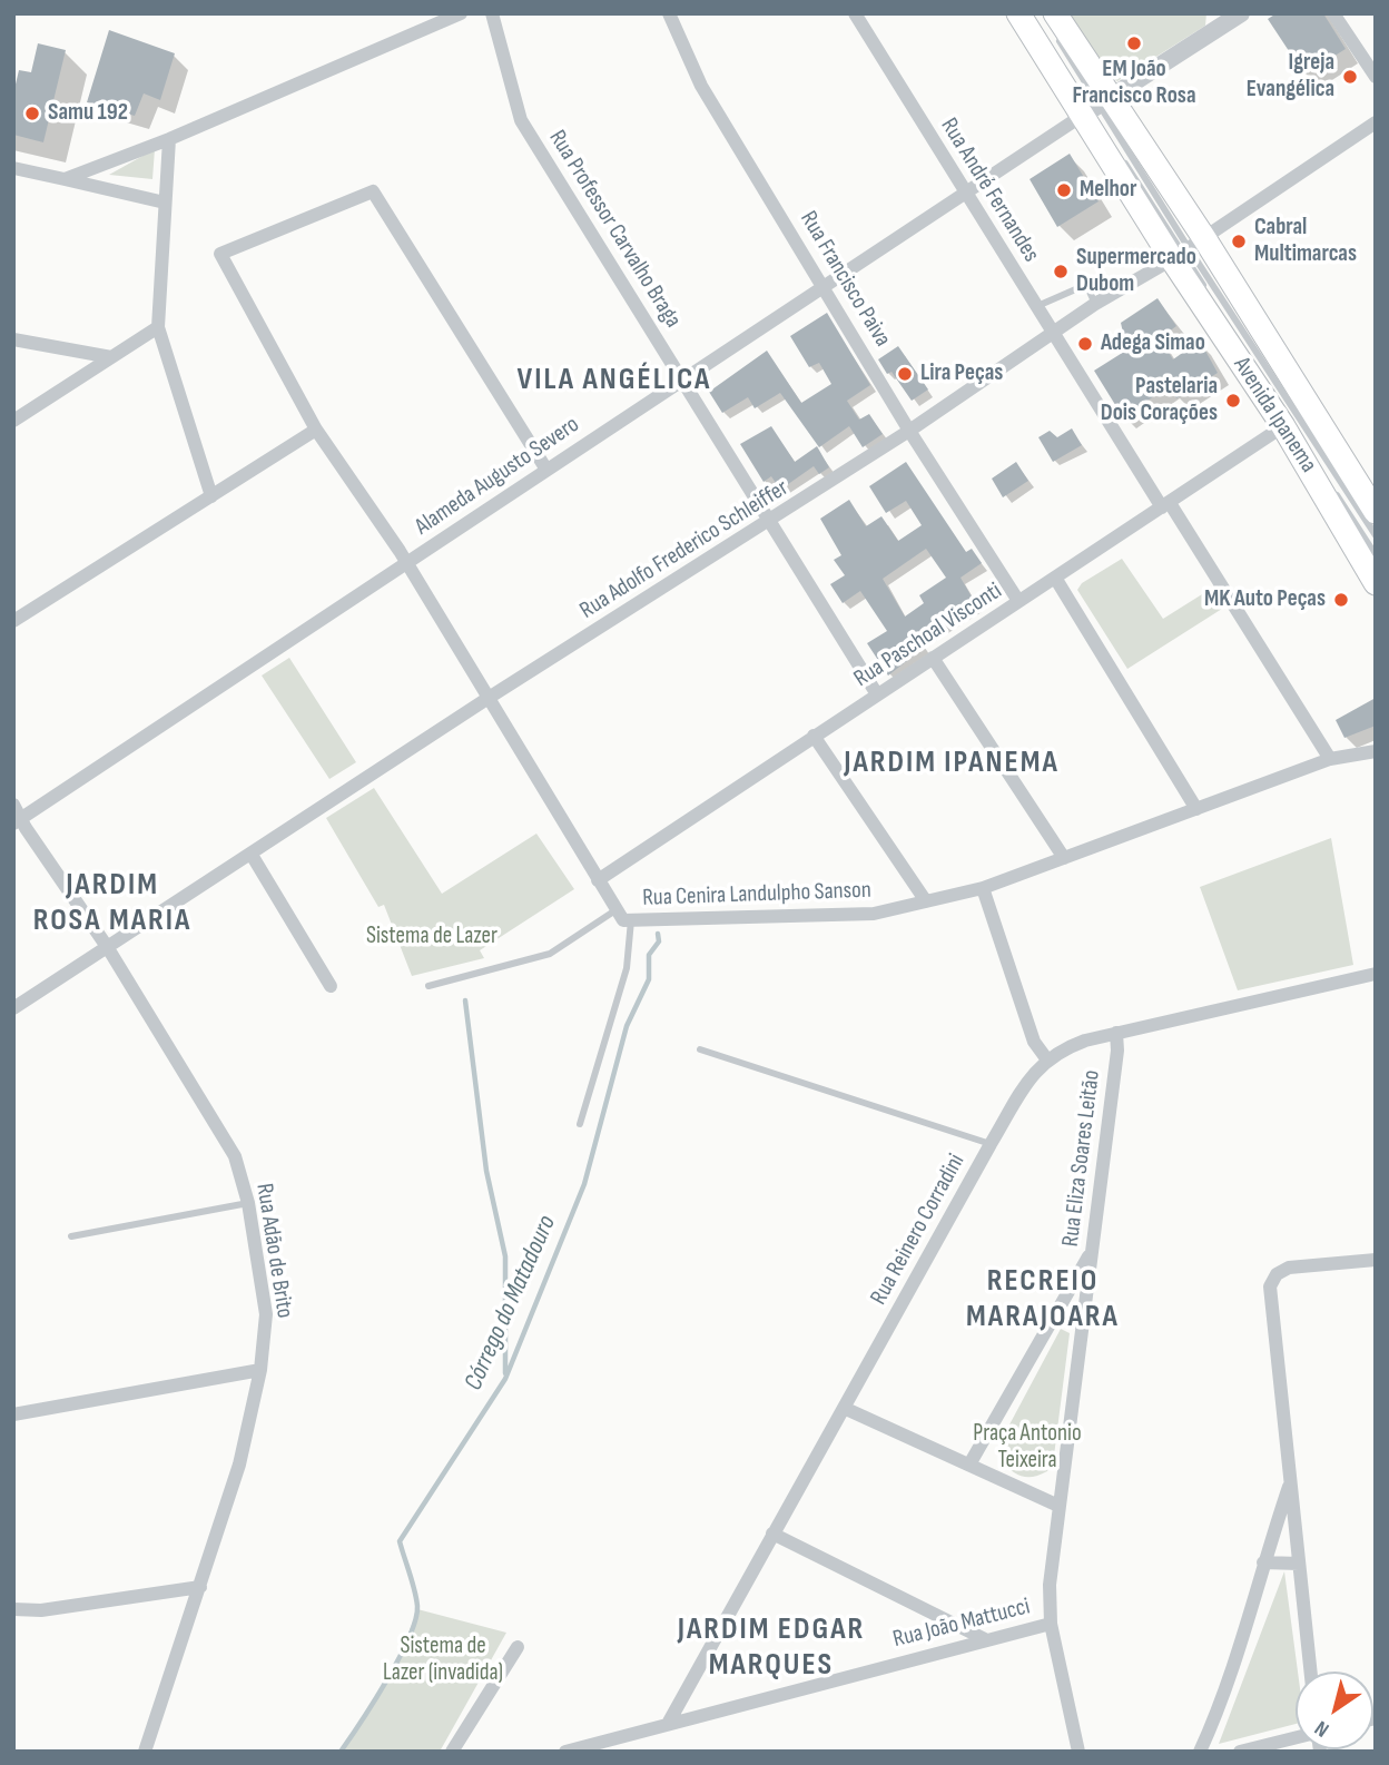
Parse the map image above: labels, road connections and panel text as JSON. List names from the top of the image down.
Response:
{
  "streets": {
    "main road": ["Avenida Ipanema"],
    "street": [
      "Rua André Fernandes",
      "Rua Professor Carvalho Braga",
      "Rua Francisco Paiva",
      "Alameda Augusto Severo",
      "Rua Adolfo Frederico Schleiffer",
      "Rua Paschoal Visconti",
      "Rua Cenira Landulpho Sanson",
      "Rua Eliza Soares Leitão",
      "Rua Reinero Corradini",
      "Rua Adão de Brito",
      "Rua João Mattucci"
    ]
  },
  "crossings": [
    ["Rua André Fernandes", "Alameda Augusto Severo"],
    ["Rua André Fernandes", "Rua Adolfo Frederico Schleiffer"],
    ["Rua André Fernandes", "Rua Paschoal Visconti"],
    ["Rua André Fernandes", "Rua Cenira Landulpho Sanson"],
    ["Rua Professor Carvalho Braga", "Alameda Augusto Severo"],
    ["Rua Professor Carvalho Braga", "Rua Adolfo Frederico Schleiffer"],
    ["Rua Professor Carvalho Braga", "Rua Paschoal Visconti"],
    ["Rua Francisco Paiva", "Alameda Augusto Severo"],
    ["Rua Francisco Paiva", "Rua Adolfo Frederico Schleiffer"],
    ["Rua Francisco Paiva", "Rua Paschoal Visconti"],
    ["Avenida Ipanema", "Alameda Augusto Severo"],
    ["Avenida Ipanema", "Rua Adolfo Frederico Schleiffer"],
    ["Avenida Ipanema", "Rua Paschoal Visconti"],
    ["Alameda Augusto Severo", "Rua Cenira Landulpho Sanson"],
    ["Alameda Augusto Severo", "Rua Adão de Brito"],
    ["Rua Adolfo Frederico Schleiffer", "Rua Cenira Landulpho Sanson"],
    ["Rua Adolfo Frederico Schleiffer", "Rua Adão de Brito"],
    ["Rua Paschoal Visconti", "Rua Cenira Landulpho Sanson"],
    ["Rua Eliza Soares Leitão", "Rua João Mattucci"],
    ["Rua Reinero Corradini", "Rua João Mattucci"]
  ],
  "districts": [
    "VILA ANGÉLICA",
    "JARDIM IPANEMA",
    "JARDIM ROSA MARIA",
    "RECREIO MARAJOARA",
    "JARDIM EDGAR MARQUES"
  ],
  "water": ["Córrego do Matadouro"],
  "parks": ["Sistema de Lazer", "Praça Antonio Teixeira", "Sistema de Lazer (invadida)"],
  "places": [
    "EM João Francisco Rosa",
    "Igreja Evangélica",
    "Samu 192",
    "Melhor",
    "Cabral Multimarcas",
    "Supermercado Dubom",
    "Adega Simao",
    "Lira Peças",
    "Pastelaria Dois Corações",
    "MK Auto Peças"
  ],
  "north": "bottom left"
}
